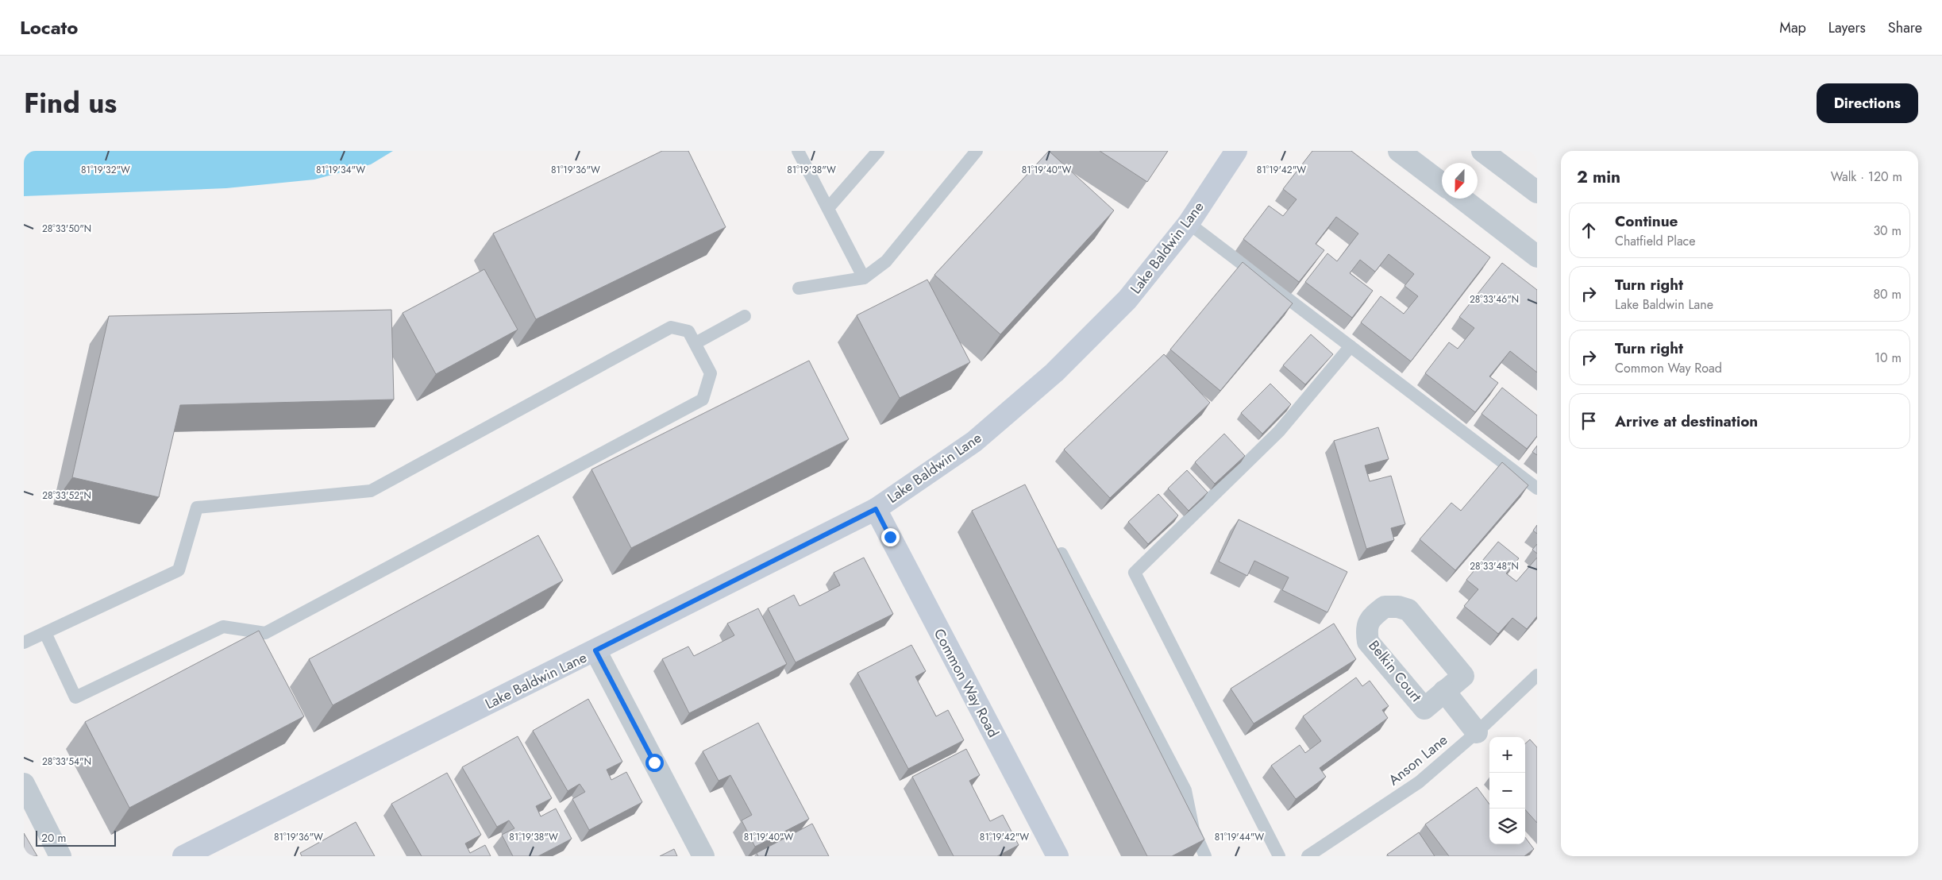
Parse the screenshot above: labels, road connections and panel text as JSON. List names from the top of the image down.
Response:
{
  "streets": {
    "street": ["Lake Baldwin Lane", "Belkin Court", "Common Way Road"],
    "lane": ["Anson Lane"]
  },
  "crossings": [
    ["Lake Baldwin Lane", "Common Way Road"],
    ["Belkin Court", "Anson Lane"]
  ],
  "scale_bar": "20 m",
  "north": "bottom",
  "page": {
    "header": "Locato",
    "nav": ["Map", "Layers", "Share"],
    "title": "Find us",
    "buttons": "Directions",
    "heading": ["2 min", "Walk · 120 m"],
    "list": [
      ["Continue", "Chatfield Place", "30 m"],
      ["Turn right", "Lake Baldwin Lane", "80 m"],
      ["Turn right", "Common Way Road", "10 m"],
      "Arrive at destination"
    ],
    "map_buttons": ["+", "−"],
    "scale": "20 m"
  },
  "coordinates": [
    "81°19'34\"W",
    "81°19'36\"W",
    "81°19'38\"W",
    "81°19'42\"W",
    "81°19'32\"W",
    "81°19'40\"W",
    "28°33'50\"N",
    "28°33'46\"N",
    "28°33'52\"N",
    "28°33'48\"N",
    "28°33'54\"N",
    "81°19'44\"W"
  ]
}
